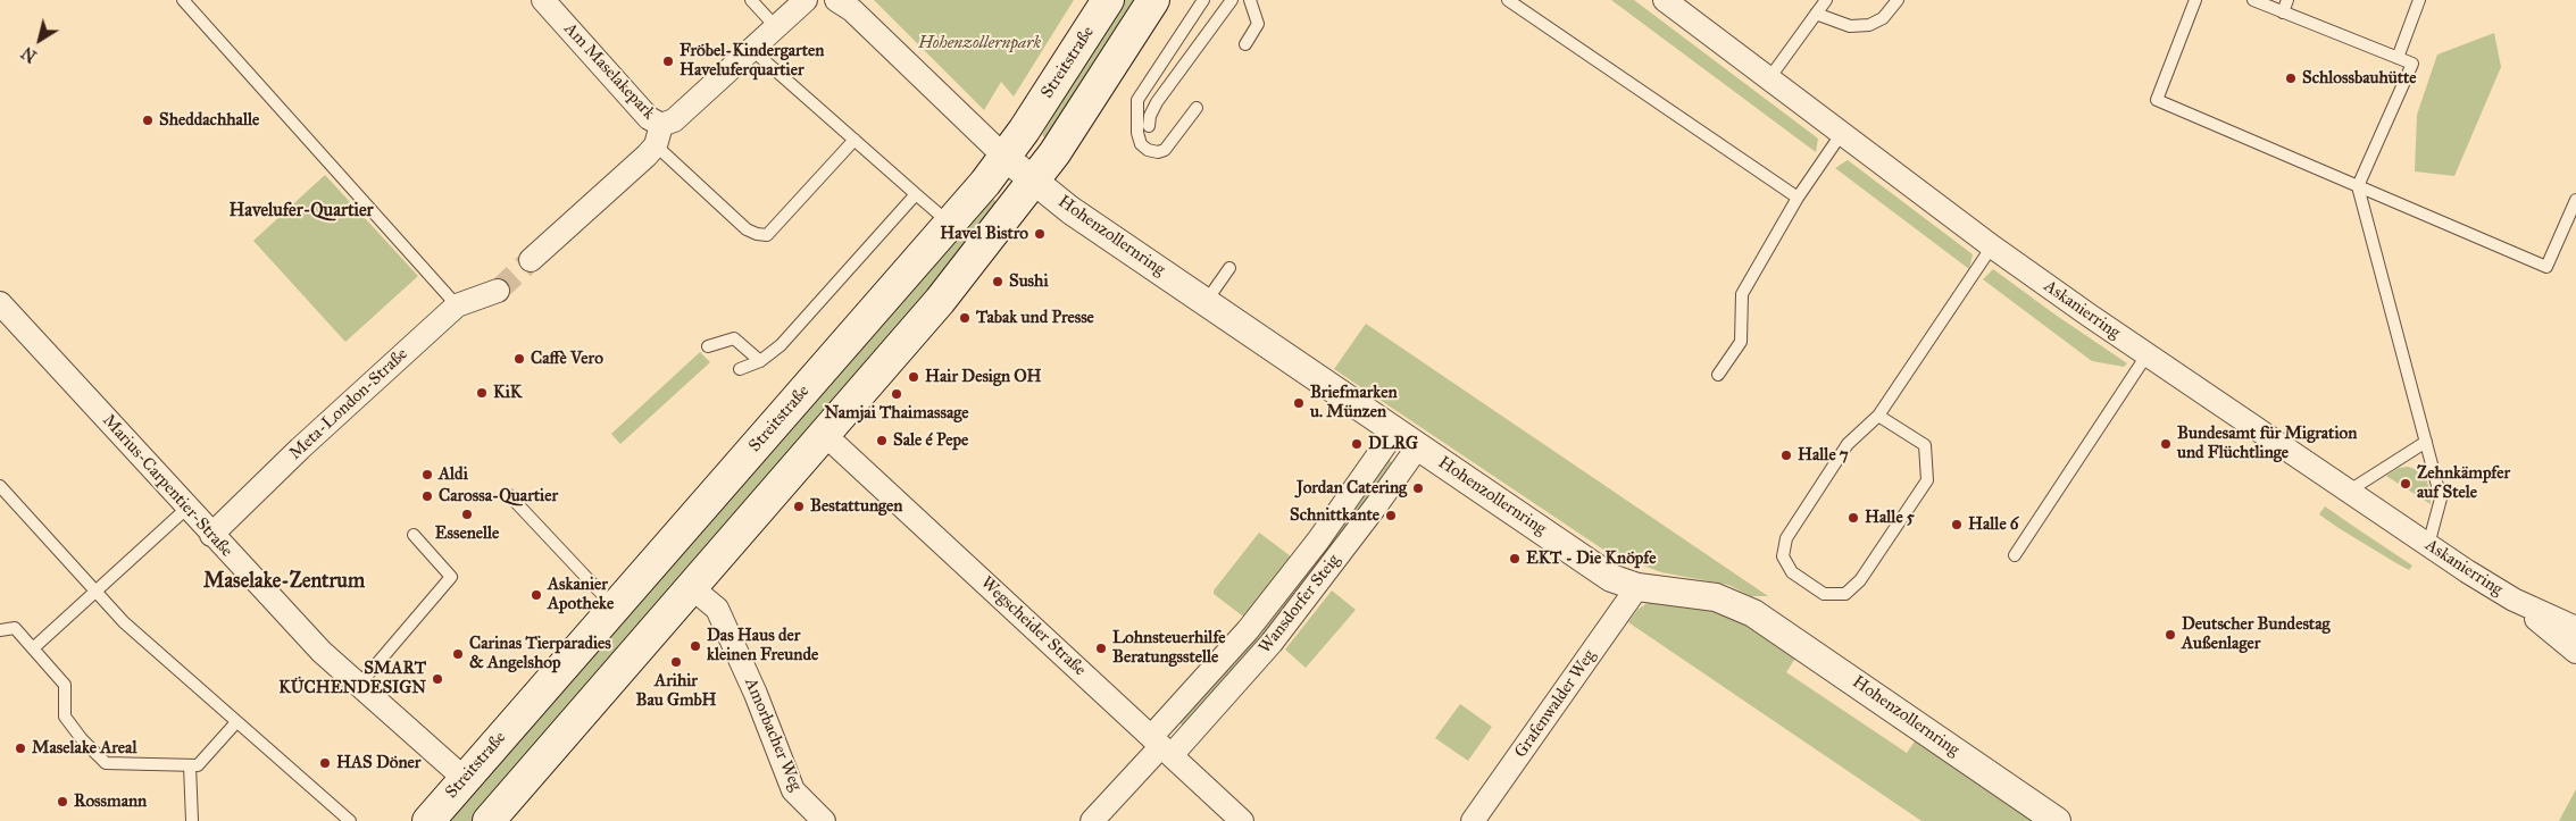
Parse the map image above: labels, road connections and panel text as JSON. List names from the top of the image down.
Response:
{
  "streets": {
    "main road": ["Streitstraße"],
    "street": [
      "Am Maselakepark",
      "Hohenzollernring",
      "Askanierring",
      "Meta-London-Straße",
      "Marius-Carpentier-Straße",
      "Wansdorfer Steig",
      "Wegscheider Straße",
      "Grafenwalder Weg",
      "Amorbacher Weg"
    ]
  },
  "crossings": [
    ["Streitstraße", "Hohenzollernring"],
    ["Streitstraße", "Marius-Carpentier-Straße"],
    ["Hohenzollernring", "Wansdorfer Steig"],
    ["Hohenzollernring", "Grafenwalder Weg"],
    ["Meta-London-Straße", "Marius-Carpentier-Straße"],
    ["Wansdorfer Steig", "Wegscheider Straße"]
  ],
  "districts": ["Havelufer-Quartier", "Maselake-Zentrum"],
  "parks": ["Hohenzollernpark"],
  "places": [
    "Fröbel-Kindergarten Haveluferquartier",
    "Schlossbauhütte",
    "Sheddachhalle",
    "Havel Bistro",
    "Sushi",
    "Tabak und Presse",
    "Caffè Vero",
    "Hair Design OH",
    "KiK",
    "Namjai Thaimassage",
    "Briefmarken u. Münzen",
    "Sale é Pepe",
    "DLRG",
    "Bundesamt für Migration und Flüchtlinge",
    "Halle 7",
    "Aldi",
    "Zehnkämpfer auf Stele",
    "Jordan Catering",
    "Carossa-Quartier",
    "Bestattungen",
    "Essenelle",
    "Schnittkante",
    "Halle 5",
    "Halle 6",
    "EKT - Die Knöpfe",
    "Askanier Apotheke",
    "Deutscher Bundestag Außenlager",
    "Das Haus der kleinen Freunde",
    "Lohnsteuerhilfe Beratungsstelle",
    "Carinas Tierparadies & Angelshop",
    "Arihir Bau GmbH",
    "SMART KÜCHENDESIGN",
    "Maselake Areal",
    "HAS Döner",
    "Rossmann"
  ],
  "north": "bottom left"
}
